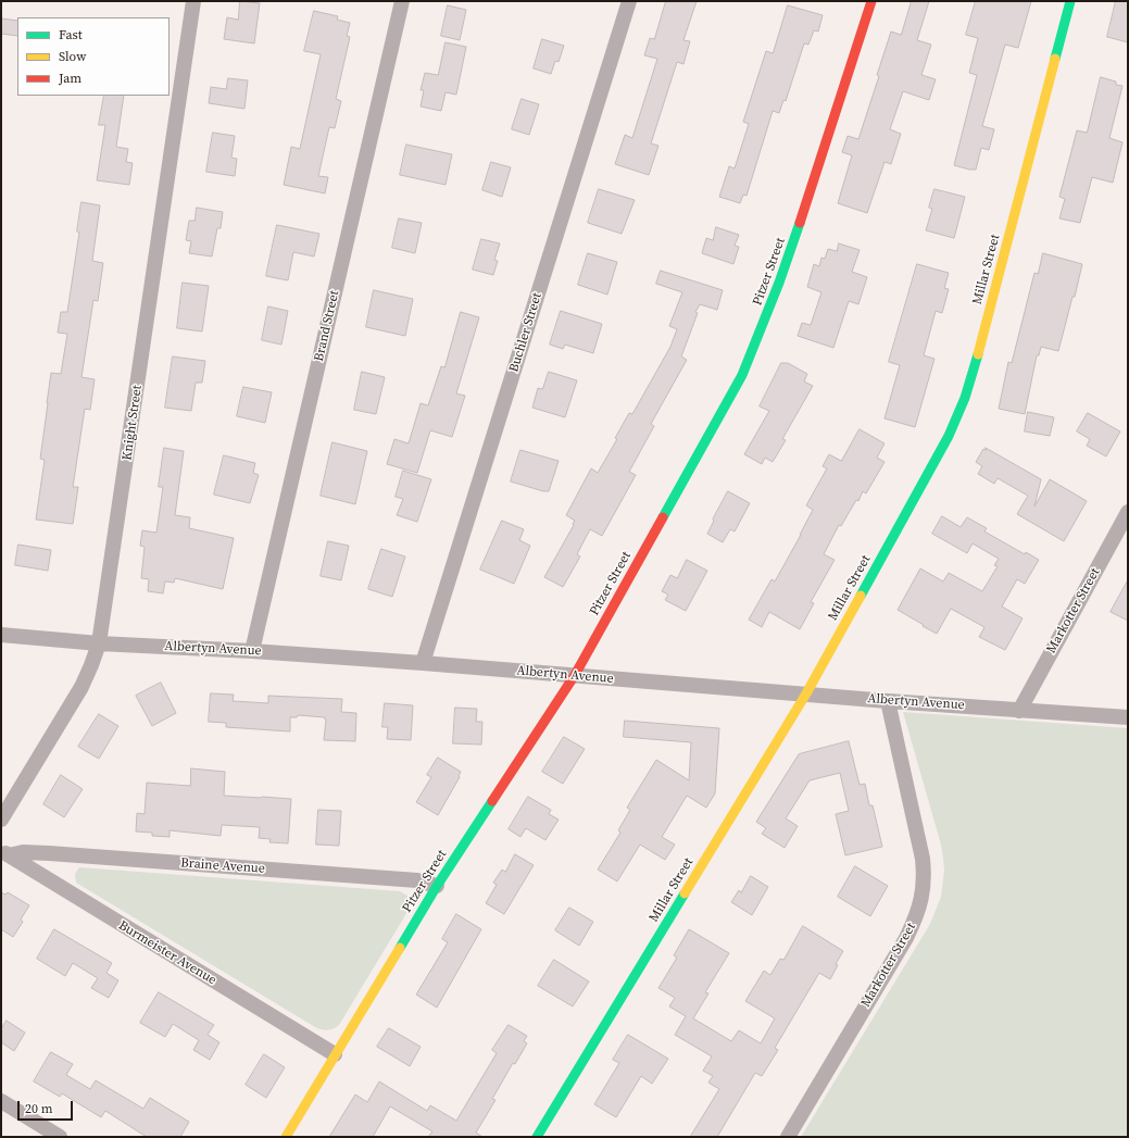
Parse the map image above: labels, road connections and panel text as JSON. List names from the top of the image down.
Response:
{
  "streets": {
    "street": [
      "Millar Street",
      "Pitzer Street",
      "Brand Street",
      "Buchler Street",
      "Knight Street",
      "Markotter Street",
      "Albertyn Avenue",
      "Braine Avenue",
      "Burmeister Avenue"
    ]
  },
  "crossings": [
    ["Millar Street", "Albertyn Avenue"],
    ["Pitzer Street", "Albertyn Avenue"],
    ["Pitzer Street", "Braine Avenue"],
    ["Pitzer Street", "Burmeister Avenue"],
    ["Brand Street", "Albertyn Avenue"],
    ["Buchler Street", "Albertyn Avenue"],
    ["Knight Street", "Albertyn Avenue"],
    ["Markotter Street", "Albertyn Avenue"],
    ["Braine Avenue", "Burmeister Avenue"]
  ],
  "legend": ["Fast", "Slow", "Jam"],
  "scale_bar": "20 m"
}
